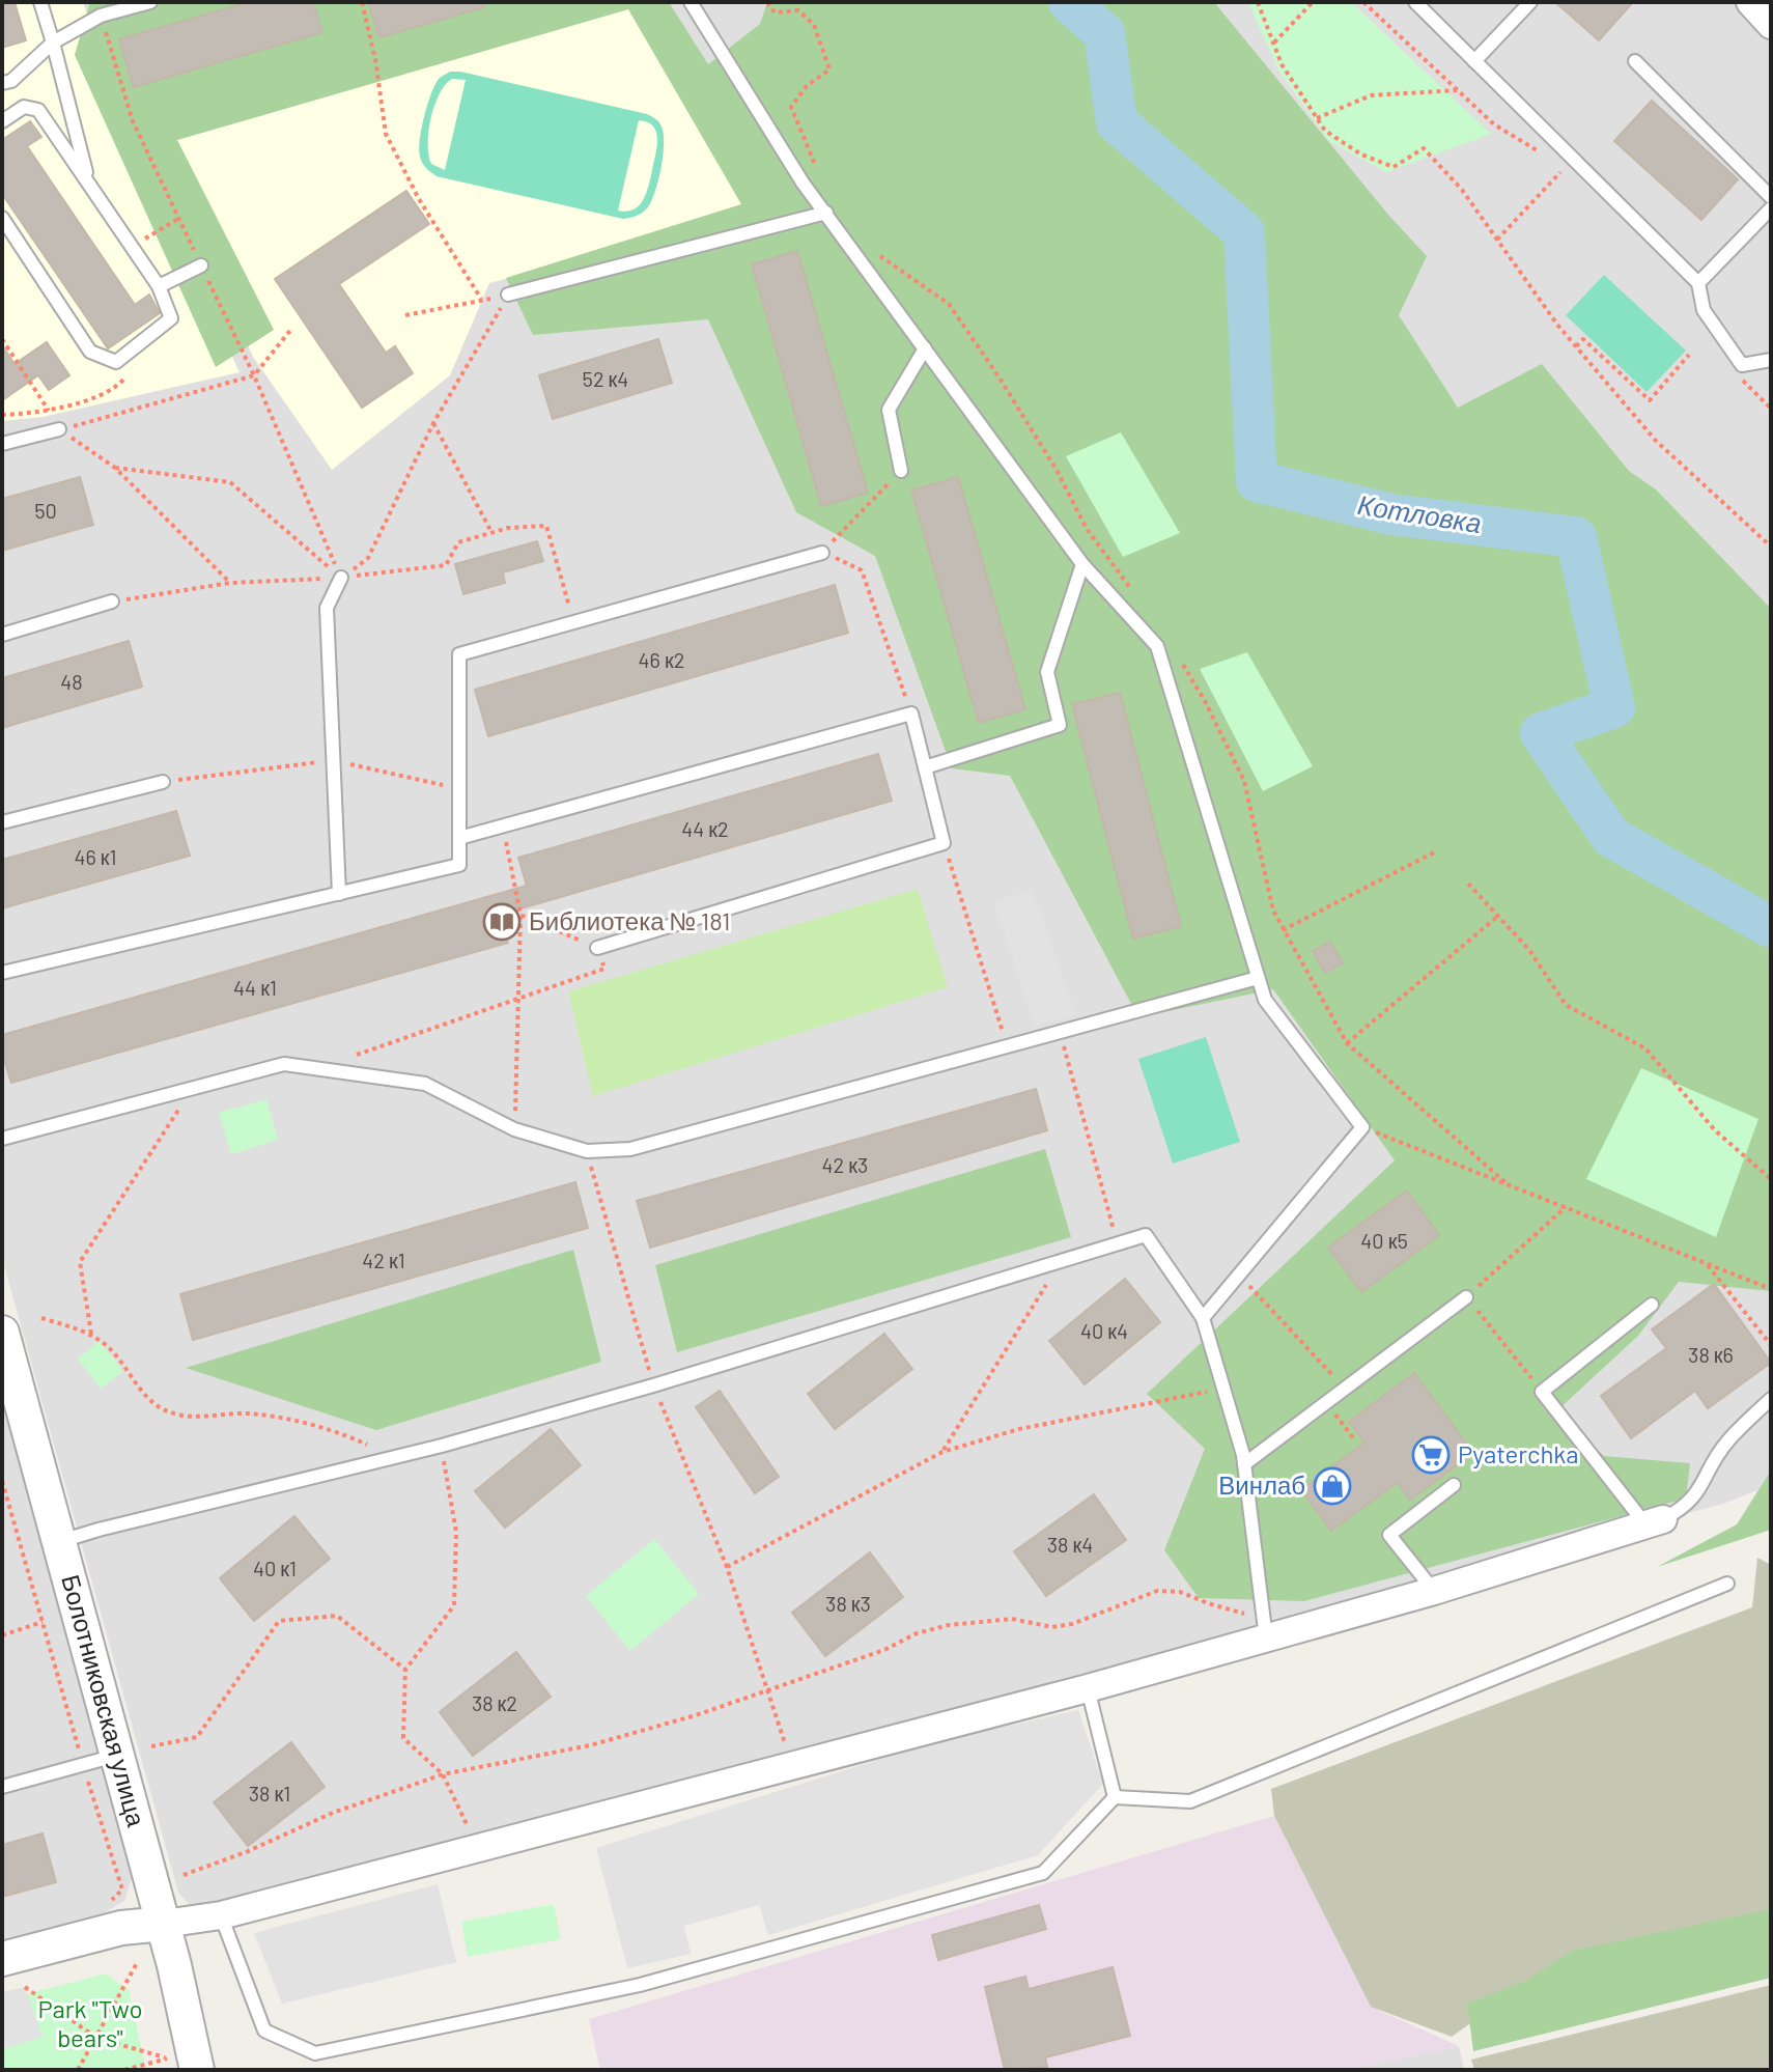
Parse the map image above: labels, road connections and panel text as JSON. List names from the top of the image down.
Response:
{
  "streets": {
    "street": ["Болотниковская улица"]
  },
  "water": ["Котловка"],
  "parks": ["Park \"Two bears\""],
  "places": {
    "library": ["Библиотека № 181"],
    "supermarket": ["Pyaterchka"],
    "shop": ["Винлаб"]
  },
  "house_numbers": [
    "52 к4",
    "50",
    "46 к2",
    "48",
    "44 к2",
    "46 к1",
    "44 к1",
    "42 к3",
    "40 к5",
    "42 к1",
    "40 к4",
    "38 к6",
    "38 к4",
    "40 к1",
    "38 к3",
    "38 к2",
    "38 к1"
  ]
}
